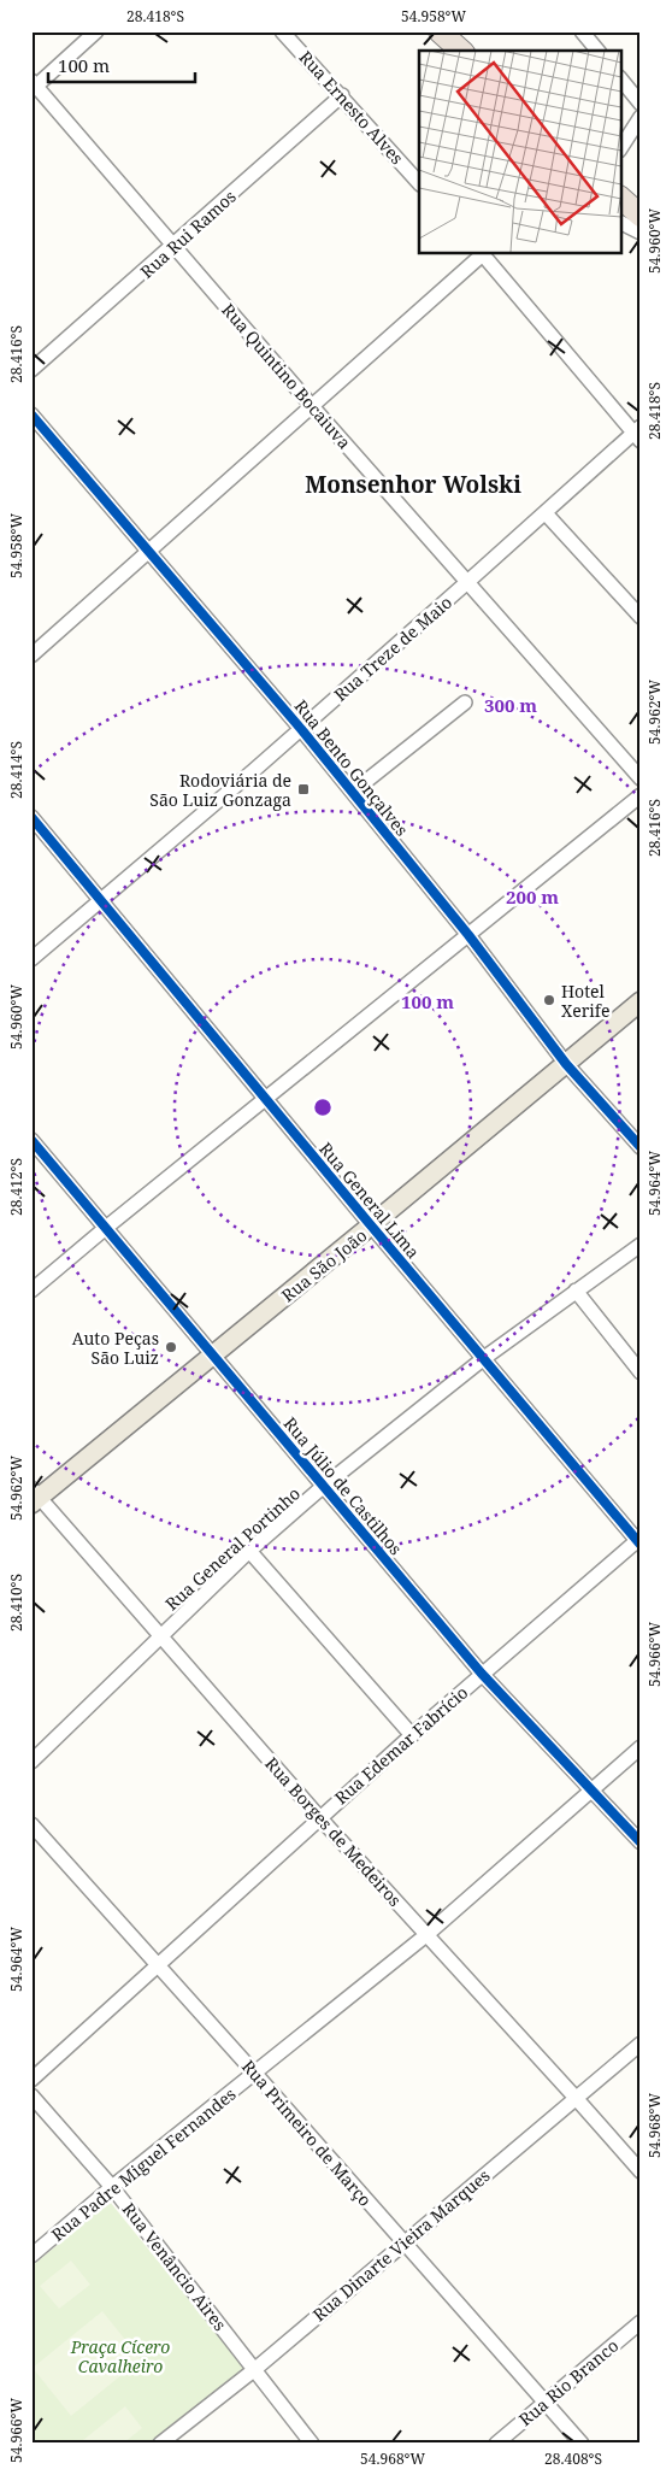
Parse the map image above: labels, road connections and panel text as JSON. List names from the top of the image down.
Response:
{
  "streets": {
    "main road": ["Rua São João"],
    "street": [
      "Rua Ernesto Alves",
      "Rua Rui Ramos",
      "Rua Quintino Bocaiuva",
      "Rua Treze de Maio",
      "Rua Bento Gonçalves",
      "Rua General Lima",
      "Rua Júlio de Castilhos",
      "Rua General Portinho",
      "Rua Edemar Fabrício",
      "Rua Borges de Medeiros",
      "Rua Primeiro de Março",
      "Rua Padre Miguel Fernandes",
      "Rua Dinarte Vieira Marques",
      "Rua Venâncio Aires",
      "Rua Rio Branco"
    ]
  },
  "crossings": [
    ["Rua Ernesto Alves", "Rua Rui Ramos"],
    ["Rua Rui Ramos", "Rua Quintino Bocaiuva"],
    ["Rua Quintino Bocaiuva", "Rua Treze de Maio"],
    ["Rua Treze de Maio", "Rua Bento Gonçalves"],
    ["Rua Treze de Maio", "Rua General Lima"],
    ["Rua Bento Gonçalves", "Rua São João"],
    ["Rua General Lima", "Rua São João"],
    ["Rua General Lima", "Rua General Portinho"],
    ["Rua General Lima", "Rua Edemar Fabrício"],
    ["Rua São João", "Rua Júlio de Castilhos"],
    ["Rua São João", "Rua Borges de Medeiros"],
    ["Rua Júlio de Castilhos", "Rua General Portinho"],
    ["Rua Júlio de Castilhos", "Rua Edemar Fabrício"],
    ["Rua Júlio de Castilhos", "Rua Padre Miguel Fernandes"],
    ["Rua General Portinho", "Rua Borges de Medeiros"],
    ["Rua Edemar Fabrício", "Rua Borges de Medeiros"],
    ["Rua Edemar Fabrício", "Rua Primeiro de Março"],
    ["Rua Borges de Medeiros", "Rua Padre Miguel Fernandes"],
    ["Rua Borges de Medeiros", "Rua Dinarte Vieira Marques"],
    ["Rua Primeiro de Março", "Rua Padre Miguel Fernandes"],
    ["Rua Primeiro de Março", "Rua Dinarte Vieira Marques"],
    ["Rua Primeiro de Março", "Rua Rio Branco"],
    ["Rua Padre Miguel Fernandes", "Rua Venâncio Aires"],
    ["Rua Dinarte Vieira Marques", "Rua Venâncio Aires"]
  ],
  "districts": ["Monsenhor Wolski"],
  "parks": ["Praça Cícero Cavalheiro"],
  "places": {
    "transit": ["Rodoviária de São Luiz Gonzaga"],
    "other": ["Hotel Xerife", "Auto Peças São Luiz"]
  },
  "scale_bar": "100 m",
  "coordinates": [
    "28.418°S",
    "54.958°W",
    "54.960°W",
    "28.416°S",
    "54.962°W",
    "28.414°S",
    "54.964°W",
    "28.412°S",
    "28.410°S",
    "54.966°W",
    "54.968°W",
    "28.408°S"
  ],
  "rings": ["300 m", "200 m", "100 m"]
}
